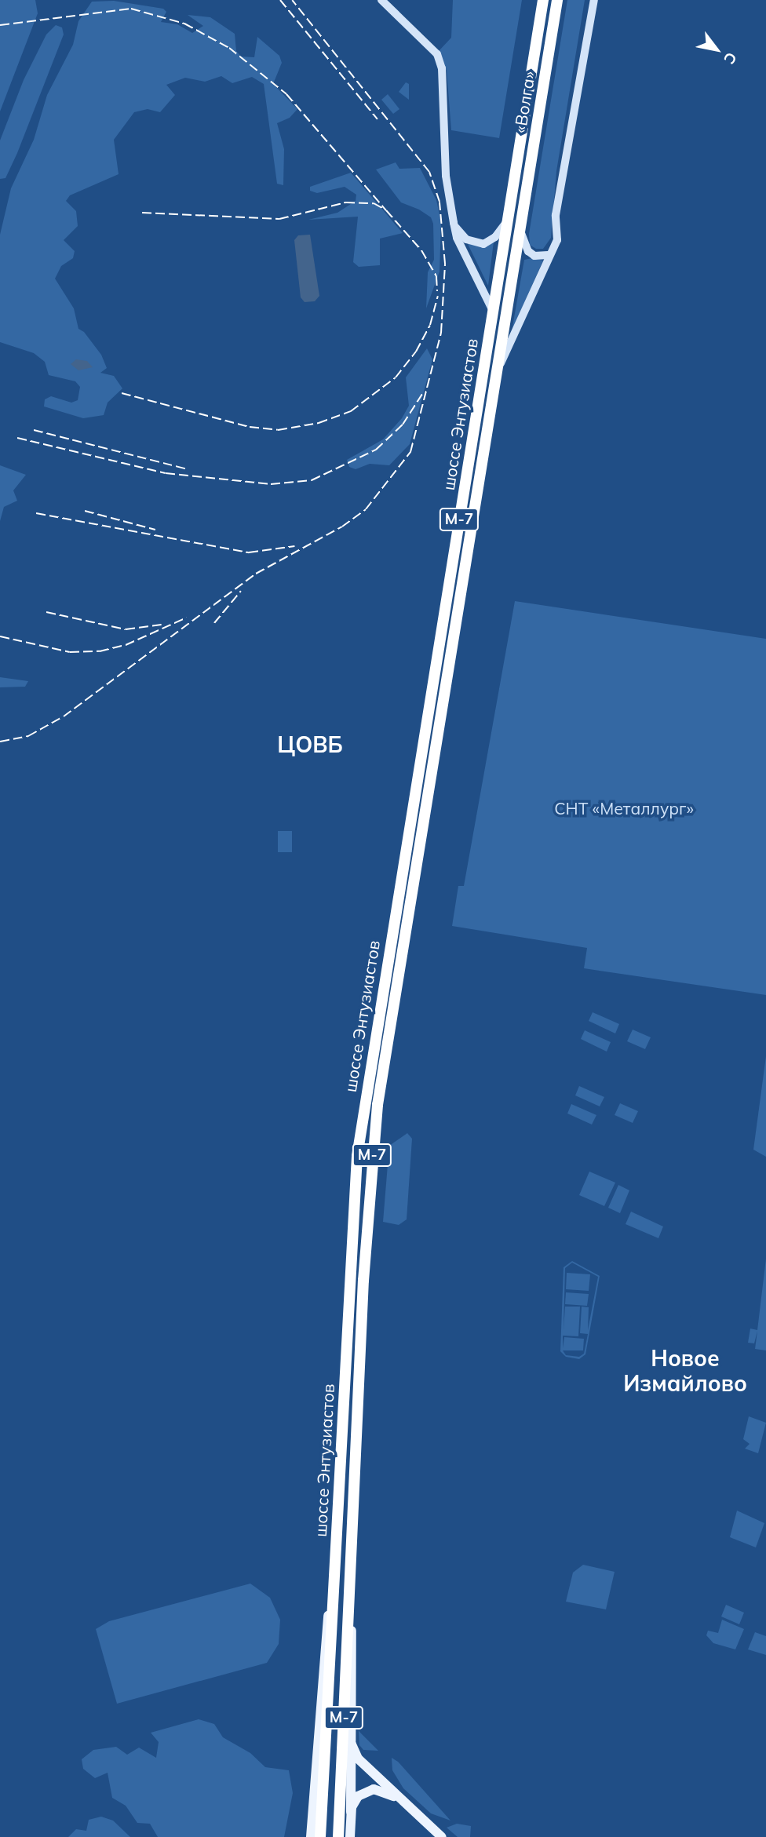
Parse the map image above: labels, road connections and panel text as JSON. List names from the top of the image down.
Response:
{
  "streets": {
    "highway": ["«Волга»", "шоссе Энтузиастов", "М-7"]
  },
  "crossings": [
    ["«Волга»", "шоссе Энтузиастов"]
  ],
  "districts": ["ЦОВБ", "Новое Измайлово"],
  "parks": ["СНТ «Металлург»"],
  "north": "bottom right"
}
